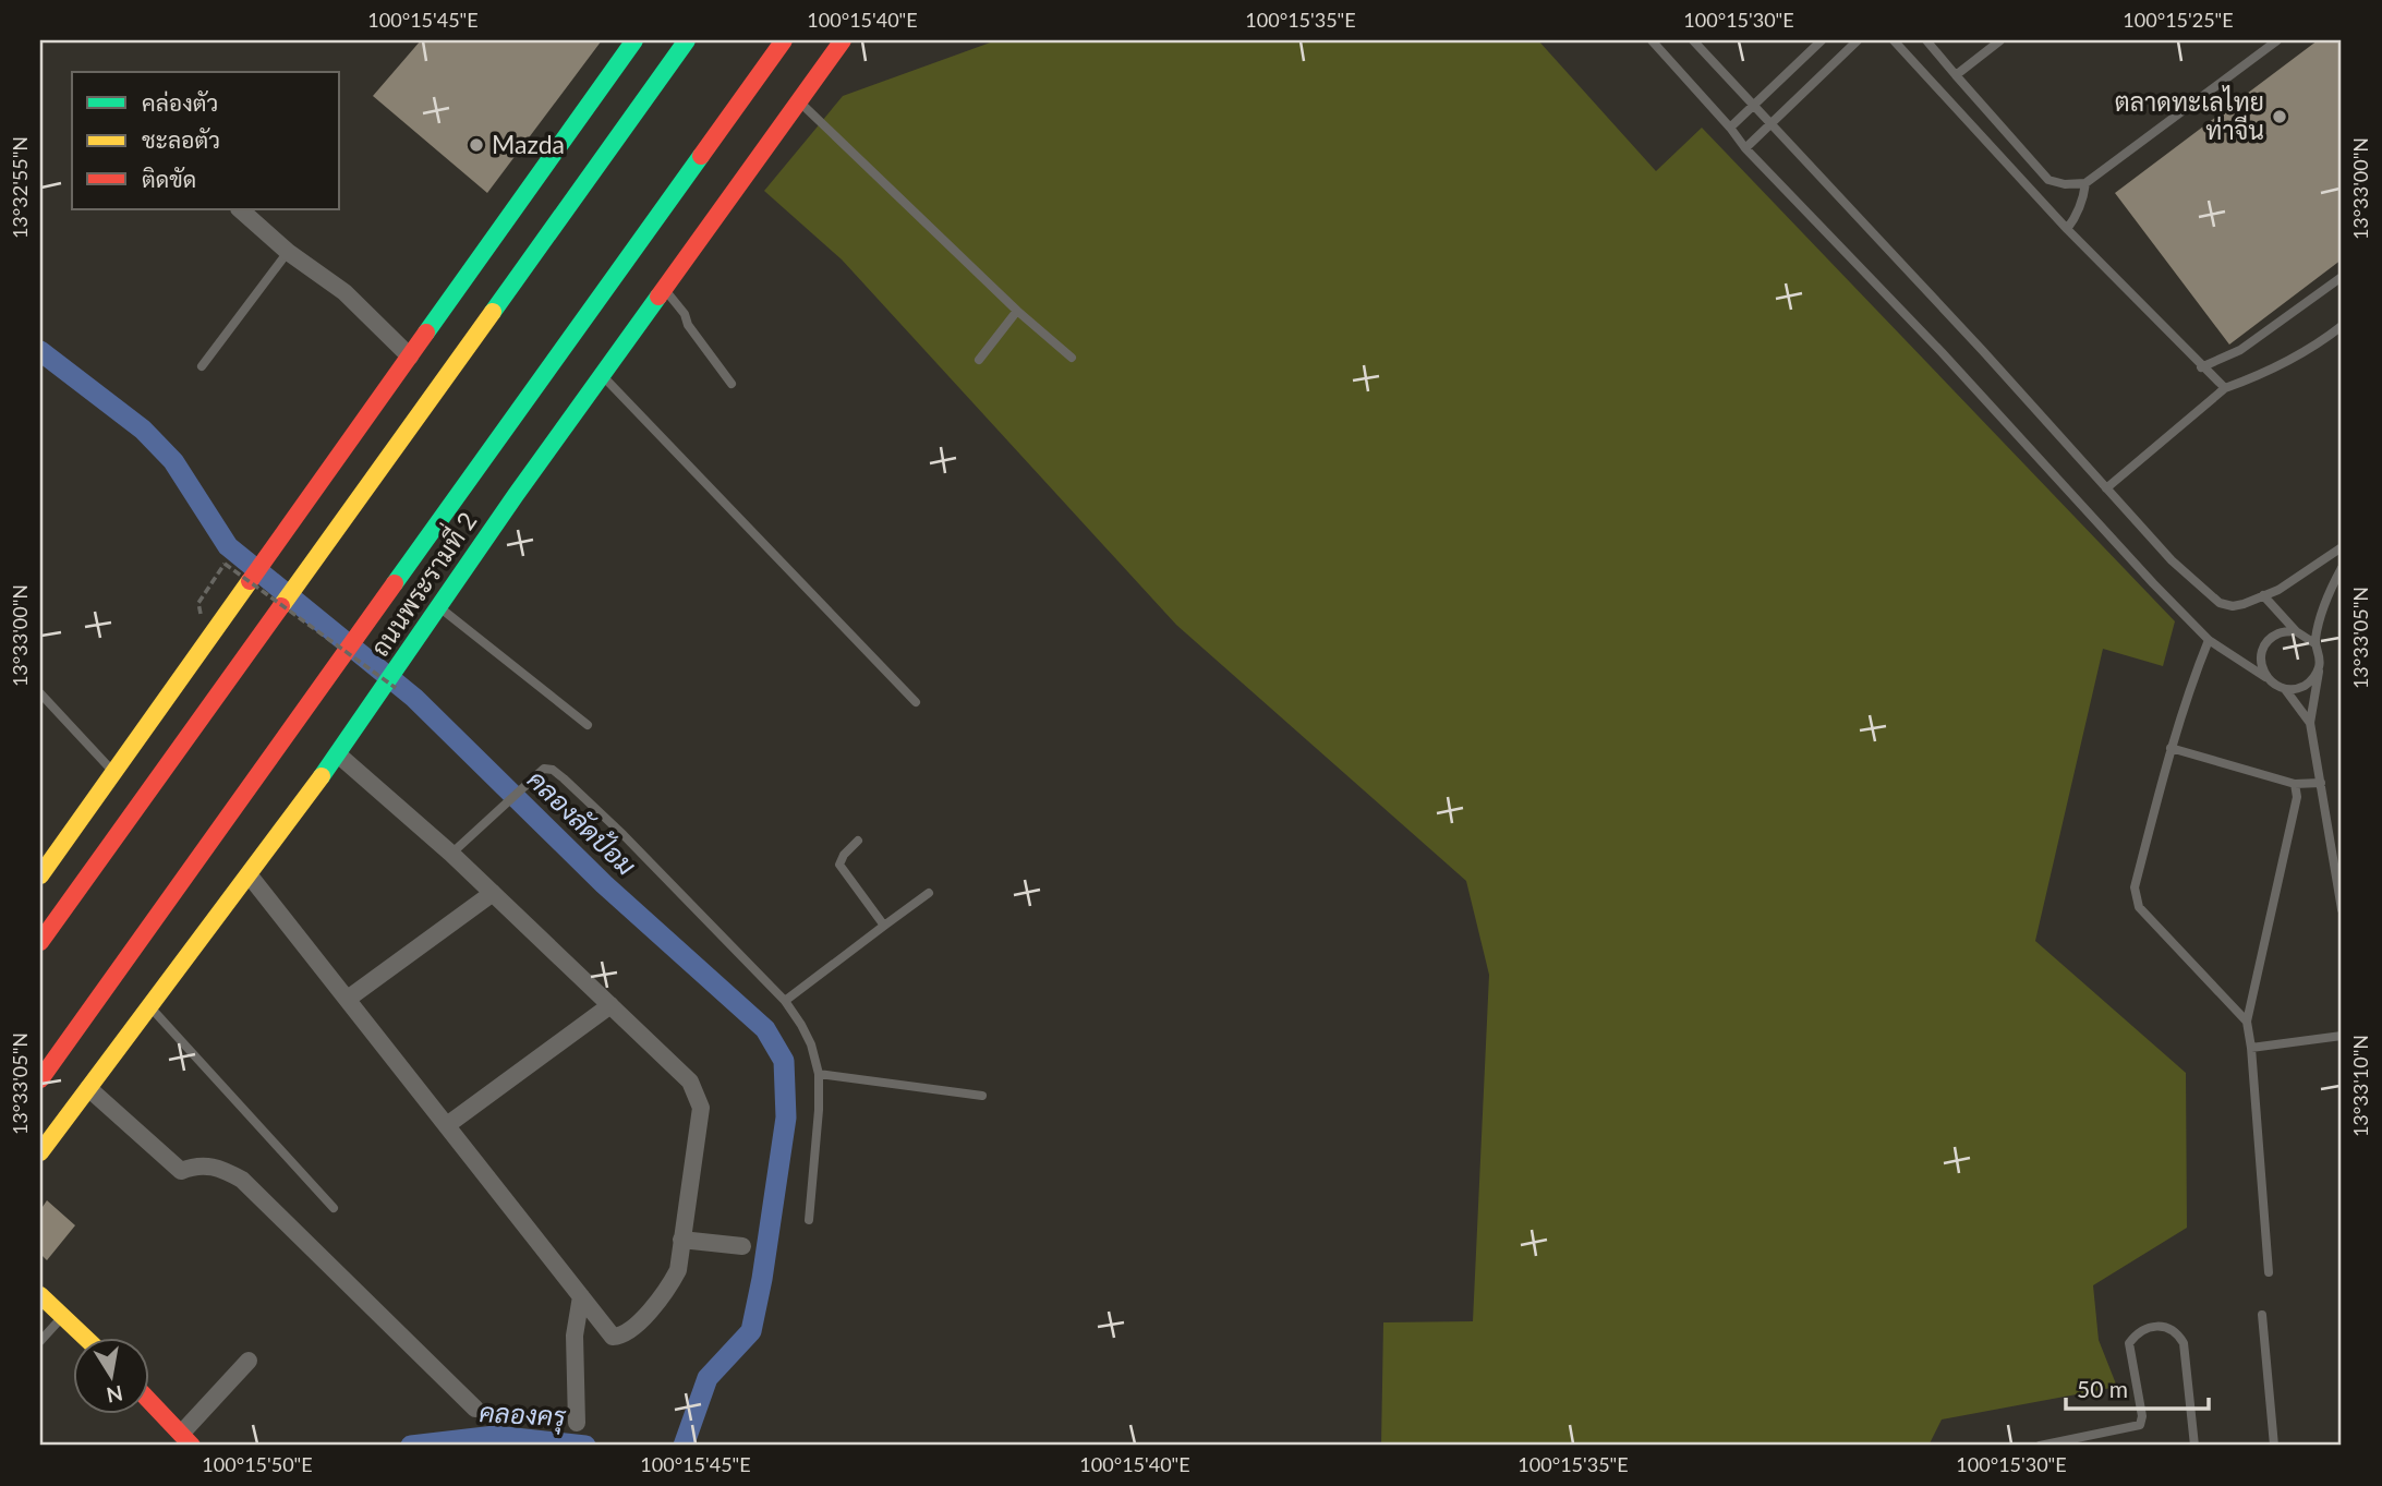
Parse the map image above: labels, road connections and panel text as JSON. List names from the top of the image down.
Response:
{
  "streets": {
    "main road": ["ถนนพระรามที่ 2"]
  },
  "water": ["คลองลัดป้อม", "คลองครุ"],
  "places": ["ตลาดทะเลไทย ท่าจีน", "Mazda"],
  "legend": ["คล่องตัว", "ชะลอตัว", "ติดขัด"],
  "scale_bar": "50 m",
  "north": "bottom",
  "coordinates": [
    "100°15'45\"E",
    "100°15'40\"E",
    "100°15'35\"E",
    "100°15'30\"E",
    "100°15'25\"E",
    "13°32'55\"N",
    "13°33'00\"N",
    "13°33'05\"N",
    "13°33'10\"N",
    "100°15'50\"E"
  ]
}
